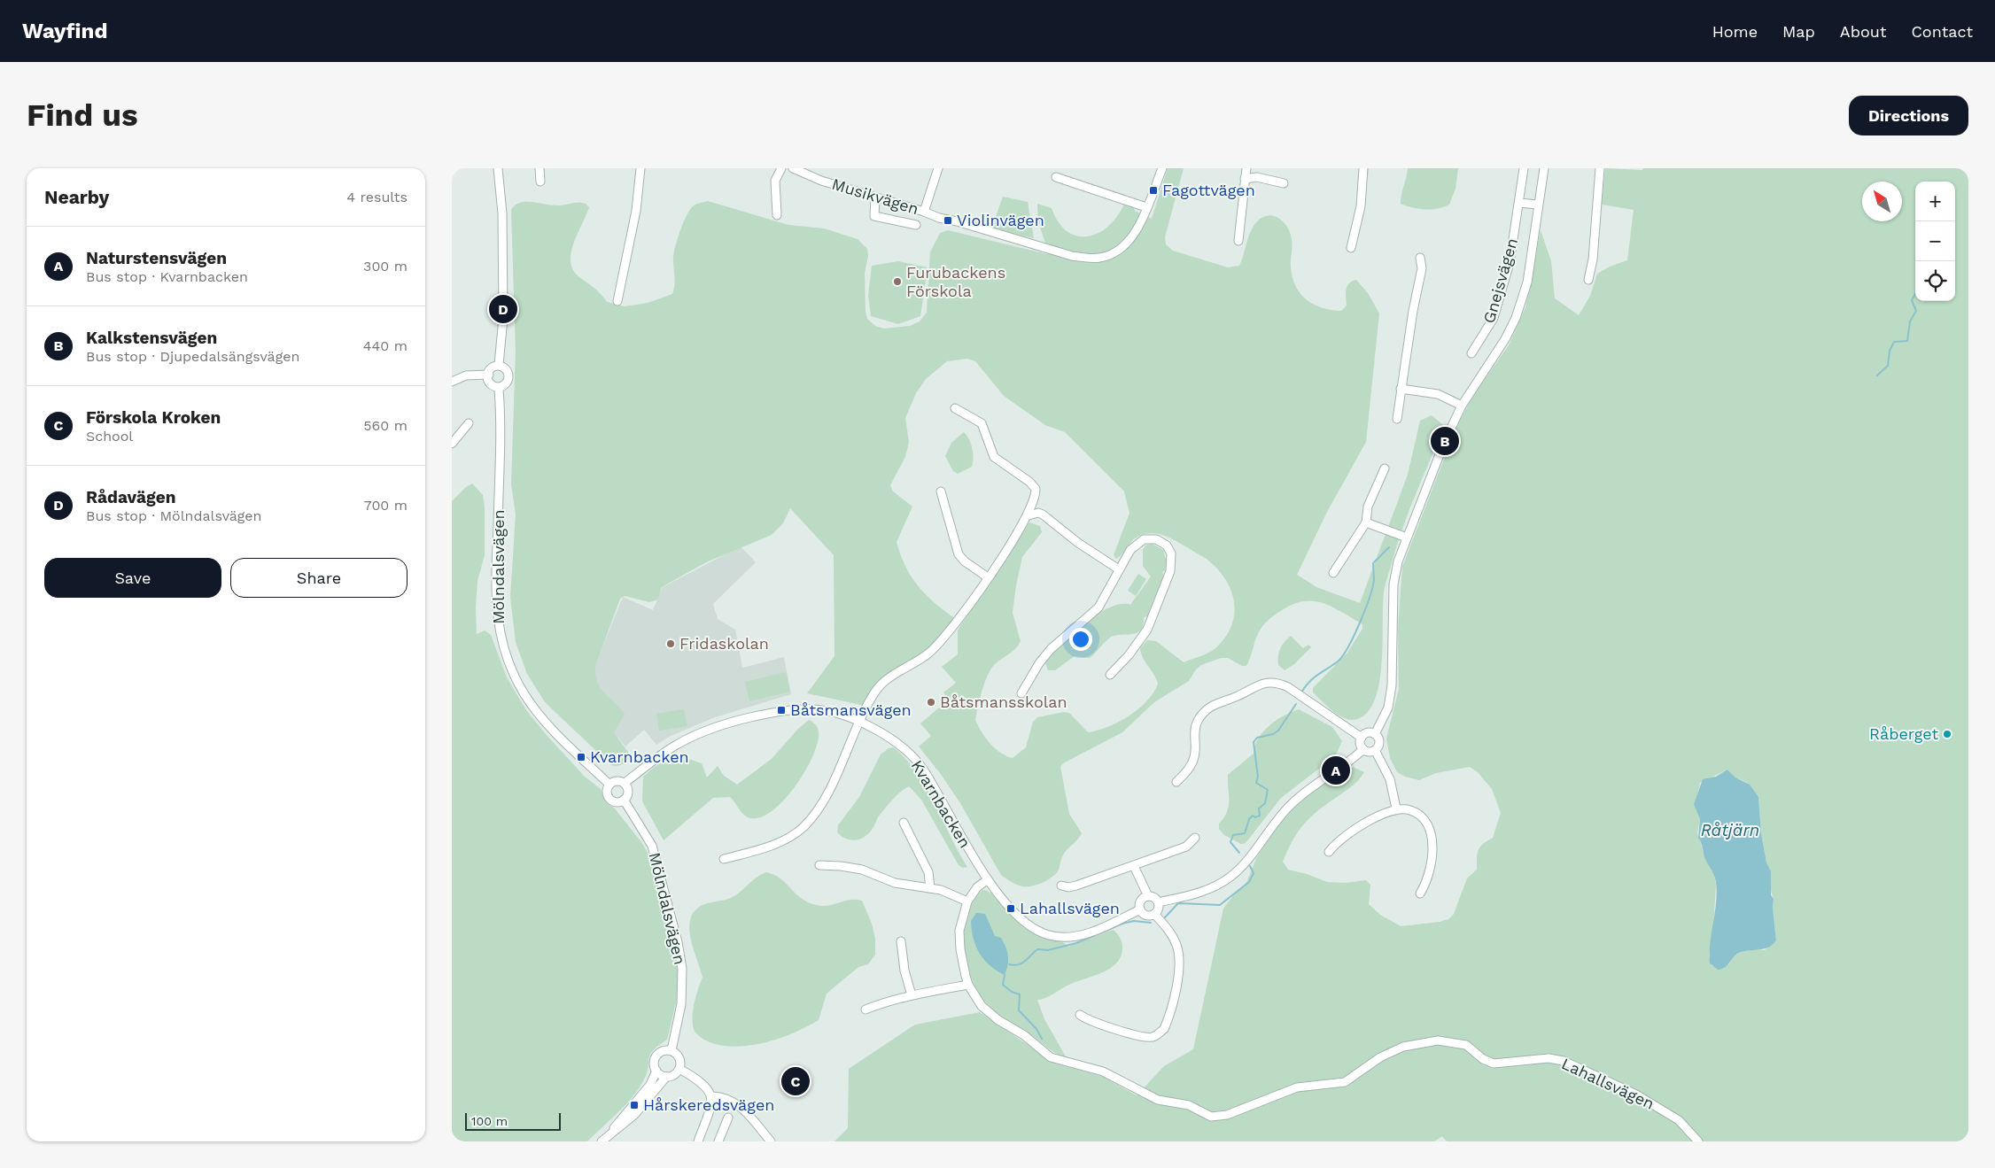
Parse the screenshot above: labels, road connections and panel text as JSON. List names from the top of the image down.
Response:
{
  "streets": {
    "street": [
      "Musikvägen",
      "Gnejsvägen",
      "Mölndalsvägen",
      "Kvarnbacken",
      "Lahallsvägen"
    ]
  },
  "crossings": [
    ["Mölndalsvägen", "Kvarnbacken"],
    ["Kvarnbacken", "Lahallsvägen"]
  ],
  "water": ["Råtjärn"],
  "places": {
    "transit": [
      "Fagottvägen",
      "Violinvägen",
      "Båtsmansvägen",
      "Kvarnbacken",
      "Lahallsvägen",
      "Hårskeredsvägen"
    ],
    "other": [
      "Furubackens Förskola",
      "Fridaskolan",
      "Båtsmansskolan",
      "Råberget"
    ]
  },
  "scale_bar": "100 m",
  "north": "top left",
  "page": {
    "header": "Wayfind",
    "nav": [
      "Home",
      "Map",
      "About",
      "Contact"
    ],
    "buttons": [
      "Directions",
      ["Save", "Share"]
    ],
    "title": "Find us",
    "heading": ["Nearby", "4 results"],
    "map_buttons": ["+", "−"],
    "list": [
      {
        "mark": "A",
        "name": "Naturstensvägen",
        "note": "Bus stop · Kvarnbacken",
        "value": "300 m"
      },
      {
        "mark": "B",
        "name": "Kalkstensvägen",
        "note": "Bus stop · Djupedalsängsvägen",
        "value": "440 m"
      },
      {
        "mark": "C",
        "name": "Förskola Kroken",
        "note": "School",
        "value": "560 m"
      },
      {
        "mark": "D",
        "name": "Rådavägen",
        "note": "Bus stop · Mölndalsvägen",
        "value": "700 m"
      }
    ],
    "pins": [
      "D",
      "B",
      "A",
      "C"
    ],
    "scale": "100 m"
  }
}
